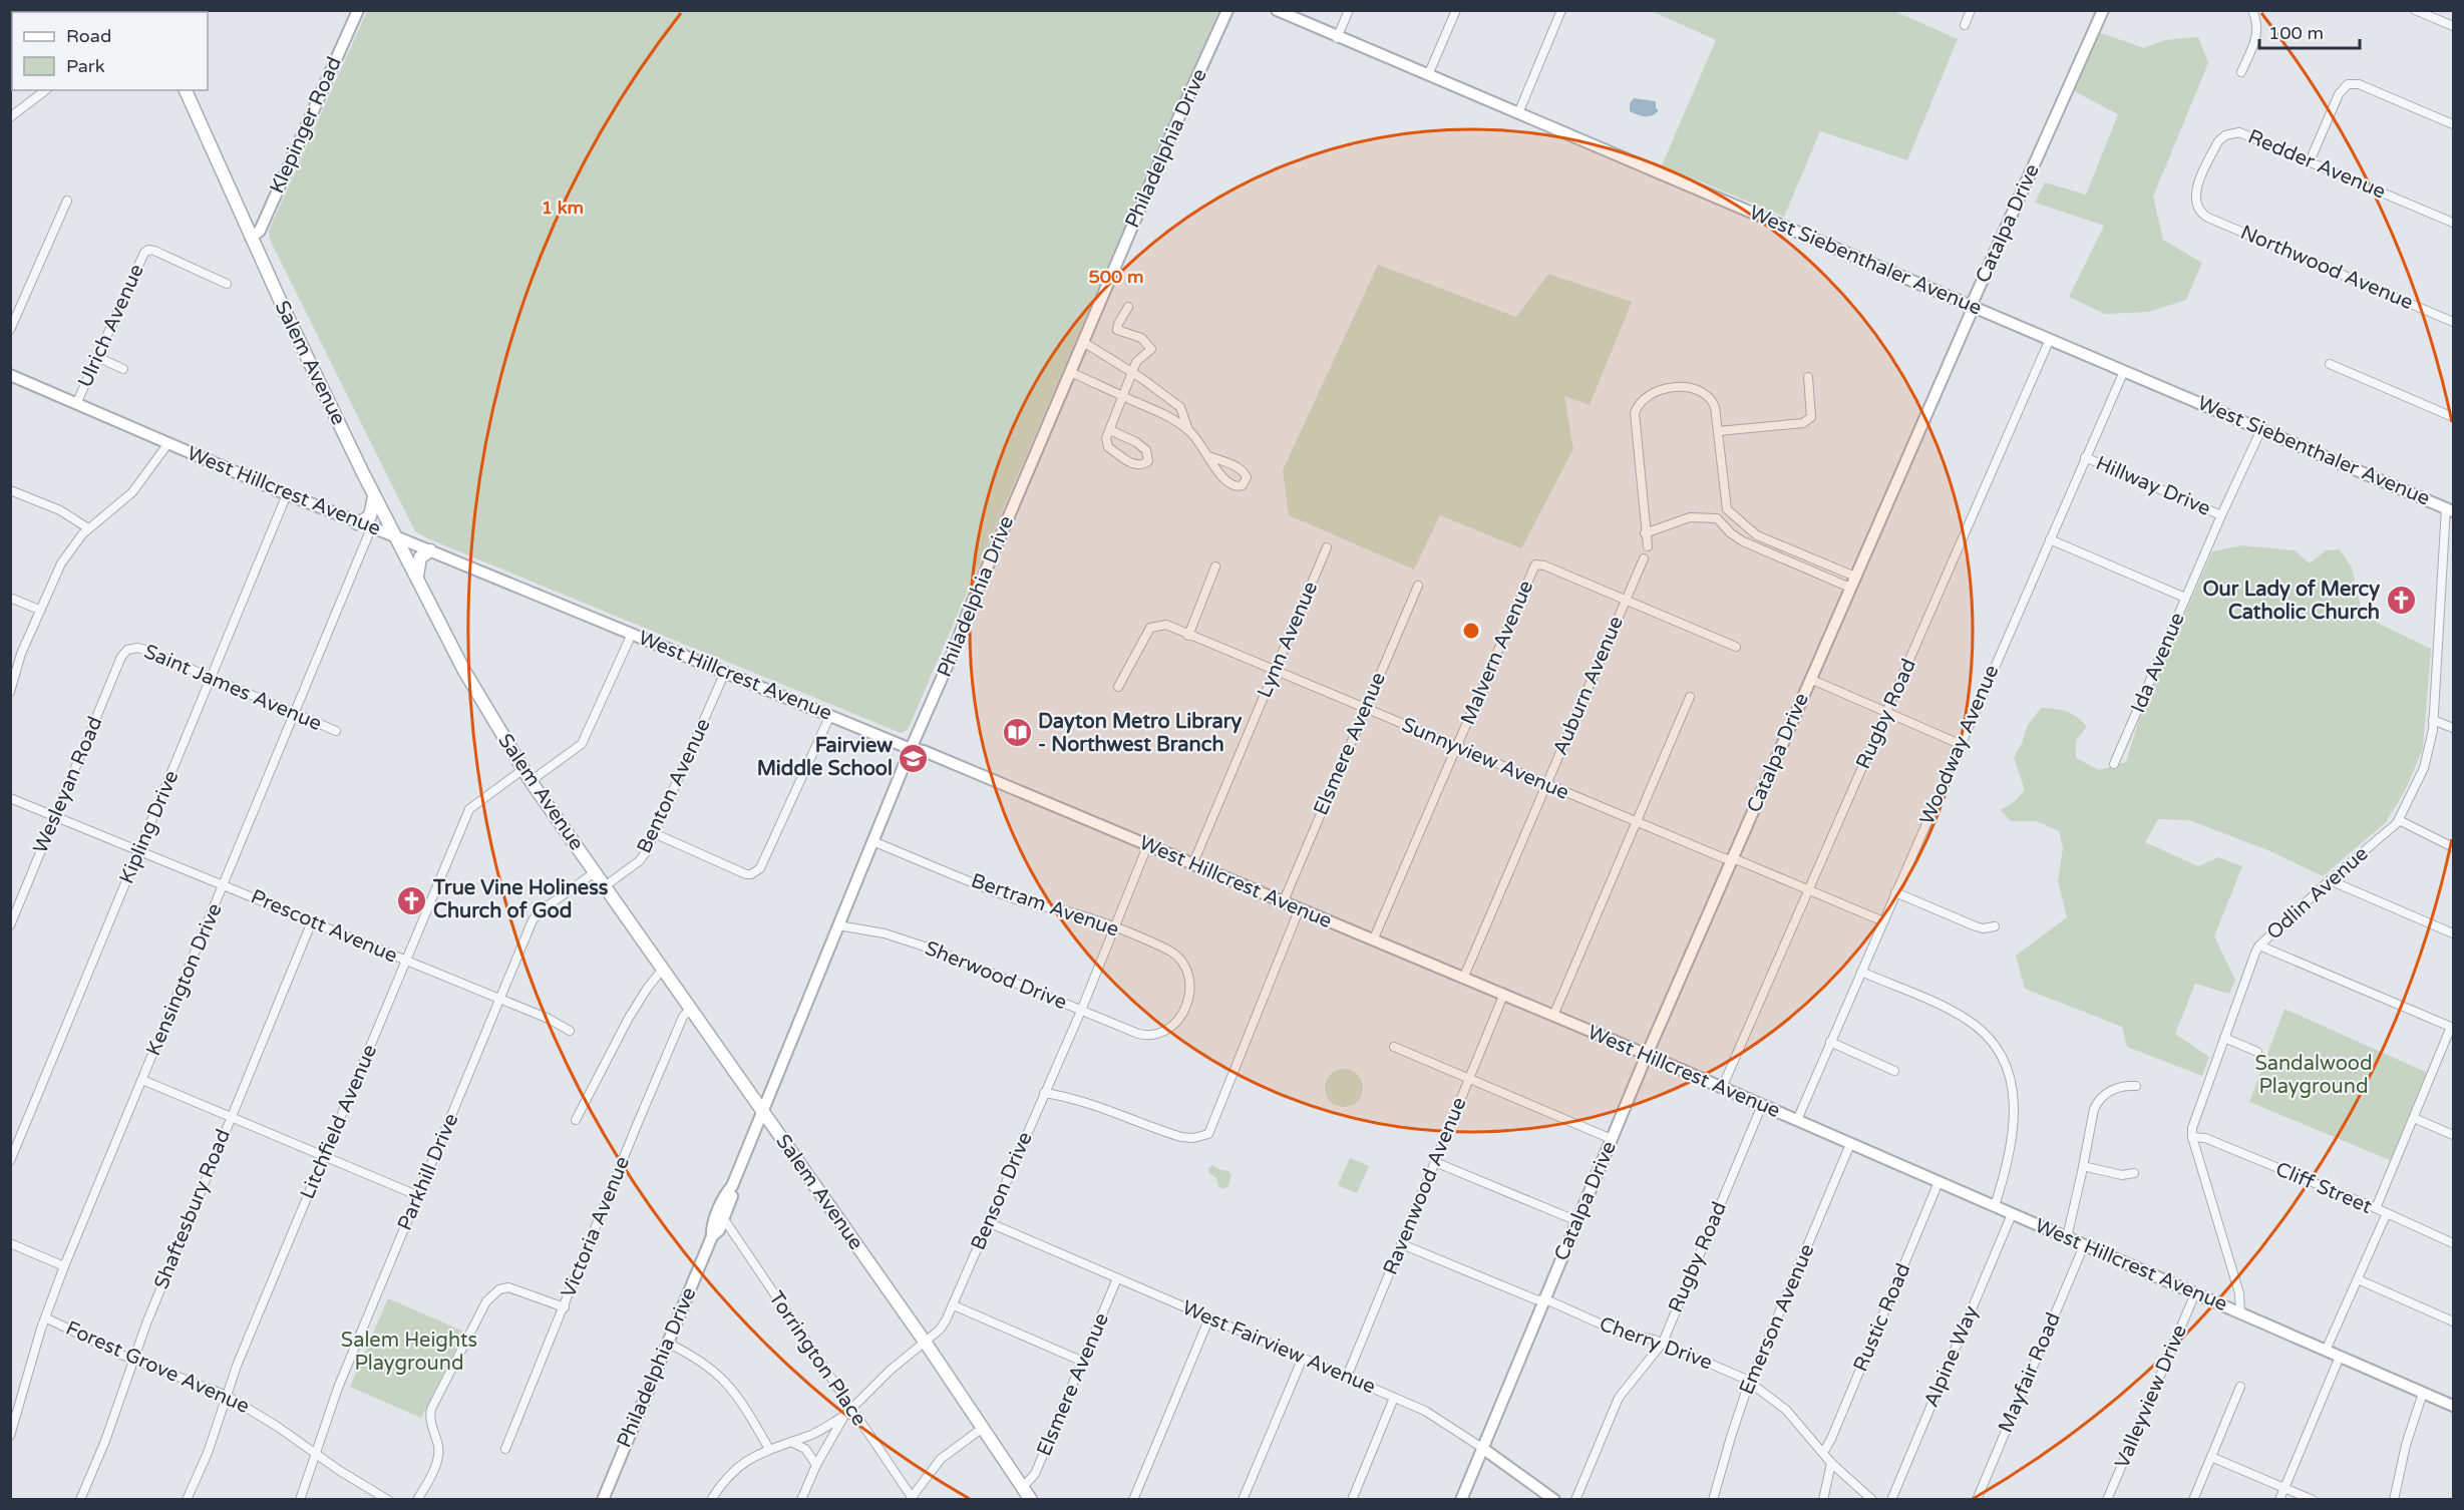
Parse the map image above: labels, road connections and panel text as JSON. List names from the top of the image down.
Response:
{
  "streets": {
    "main road": ["Salem Avenue"],
    "street": [
      "Klepinger Road",
      "Philadelphia Drive",
      "Redder Avenue",
      "Catalpa Drive",
      "West Siebenthaler Avenue",
      "Northwood Avenue",
      "Ulrich Avenue",
      "Hillway Drive",
      "West Hillcrest Avenue",
      "Lynn Avenue",
      "Malvern Avenue",
      "Ida Avenue",
      "Auburn Avenue",
      "Saint James Avenue",
      "Rugby Road",
      "Elsmere Avenue",
      "Woodway Avenue",
      "Sunnyview Avenue",
      "Wesleyan Road",
      "Benton Avenue",
      "Kipling Drive",
      "Odlin Avenue",
      "Bertram Avenue",
      "Prescott Avenue",
      "Sherwood Drive",
      "Kensington Drive",
      "Litchfield Avenue",
      "Parkhill Drive",
      "Ravenwood Avenue",
      "Cliff Street",
      "Benson Drive",
      "Shaftesbury Road",
      "Victoria Avenue",
      "Rustic Road",
      "Emerson Avenue",
      "Cherry Drive",
      "West Fairview Avenue",
      "Alpine Way",
      "Torrington Place",
      "Forest Grove Avenue",
      "Mayfair Road",
      "Valleyview Drive"
    ]
  },
  "crossings": [
    ["Klepinger Road", "Salem Avenue"],
    ["Philadelphia Drive", "Salem Avenue"],
    ["Philadelphia Drive", "West Hillcrest Avenue"],
    ["Philadelphia Drive", "Bertram Avenue"],
    ["Philadelphia Drive", "Sherwood Drive"],
    ["Philadelphia Drive", "Torrington Place"],
    ["Redder Avenue", "Northwood Avenue"],
    ["Catalpa Drive", "West Siebenthaler Avenue"],
    ["Catalpa Drive", "West Hillcrest Avenue"],
    ["Catalpa Drive", "Sunnyview Avenue"],
    ["Catalpa Drive", "Cherry Drive"],
    ["Catalpa Drive", "West Fairview Avenue"],
    ["West Siebenthaler Avenue", "Ida Avenue"],
    ["West Siebenthaler Avenue", "Rugby Road"],
    ["West Siebenthaler Avenue", "Woodway Avenue"],
    ["West Siebenthaler Avenue", "Odlin Avenue"],
    ["Ulrich Avenue", "West Hillcrest Avenue"],
    ["Salem Avenue", "West Hillcrest Avenue"],
    ["Salem Avenue", "Elsmere Avenue"],
    ["Salem Avenue", "Benton Avenue"],
    ["Salem Avenue", "Litchfield Avenue"],
    ["Salem Avenue", "Parkhill Drive"],
    ["Salem Avenue", "Benson Drive"],
    ["Salem Avenue", "Victoria Avenue"],
    ["Hillway Drive", "Ida Avenue"],
    ["Hillway Drive", "Woodway Avenue"],
    ["West Hillcrest Avenue", "Lynn Avenue"],
    ["West Hillcrest Avenue", "Malvern Avenue"],
    ["West Hillcrest Avenue", "Auburn Avenue"],
    ["West Hillcrest Avenue", "Rugby Road"],
    ["West Hillcrest Avenue", "Elsmere Avenue"],
    ["West Hillcrest Avenue", "Woodway Avenue"],
    ["West Hillcrest Avenue", "Benton Avenue"],
    ["West Hillcrest Avenue", "Kipling Drive"],
    ["West Hillcrest Avenue", "Kensington Drive"],
    ["West Hillcrest Avenue", "Ravenwood Avenue"],
    ["West Hillcrest Avenue", "Benson Drive"],
    ["West Hillcrest Avenue", "Rustic Road"],
    ["West Hillcrest Avenue", "Emerson Avenue"],
    ["West Hillcrest Avenue", "Alpine Way"],
    ["West Hillcrest Avenue", "Mayfair Road"],
    ["West Hillcrest Avenue", "Valleyview Drive"],
    ["Lynn Avenue", "Sunnyview Avenue"],
    ["Malvern Avenue", "Auburn Avenue"],
    ["Malvern Avenue", "Sunnyview Avenue"],
    ["Auburn Avenue", "Sunnyview Avenue"],
    ["Saint James Avenue", "Wesleyan Road"],
    ["Saint James Avenue", "Kipling Drive"],
    ["Saint James Avenue", "Kensington Drive"],
    ["Rugby Road", "Sunnyview Avenue"],
    ["Rugby Road", "Cherry Drive"],
    ["Elsmere Avenue", "Sunnyview Avenue"],
    ["Elsmere Avenue", "West Fairview Avenue"],
    ["Woodway Avenue", "Sunnyview Avenue"],
    ["Wesleyan Road", "Prescott Avenue"],
    ["Kipling Drive", "Prescott Avenue"],
    ["Odlin Avenue", "Cliff Street"],
    ["Bertram Avenue", "Sherwood Drive"],
    ["Bertram Avenue", "Benson Drive"],
    ["Prescott Avenue", "Kensington Drive"],
    ["Prescott Avenue", "Litchfield Avenue"],
    ["Prescott Avenue", "Parkhill Drive"],
    ["Prescott Avenue", "Shaftesbury Road"],
    ["Sherwood Drive", "Benson Drive"],
    ["Kensington Drive", "Forest Grove Avenue"],
    ["Litchfield Avenue", "Forest Grove Avenue"],
    ["Parkhill Drive", "Forest Grove Avenue"],
    ["Ravenwood Avenue", "Cherry Drive"],
    ["Ravenwood Avenue", "West Fairview Avenue"],
    ["Benson Drive", "West Fairview Avenue"],
    ["Benson Drive", "Torrington Place"],
    ["Shaftesbury Road", "Forest Grove Avenue"],
    ["Rustic Road", "Cherry Drive"],
    ["Emerson Avenue", "Cherry Drive"]
  ],
  "parks": ["Sandalwood Playground", "Salem Heights Playground"],
  "places": {
    "church": ["Our Lady of Mercy Catholic Church", "True Vine Holiness Church of God"],
    "library": ["Dayton Metro Library - Northwest Branch"],
    "school or university": ["Fairview Middle School"]
  },
  "legend": ["Road", "Park"],
  "scale_bar": "100 m",
  "rings": ["1 km", "500 m"]
}
